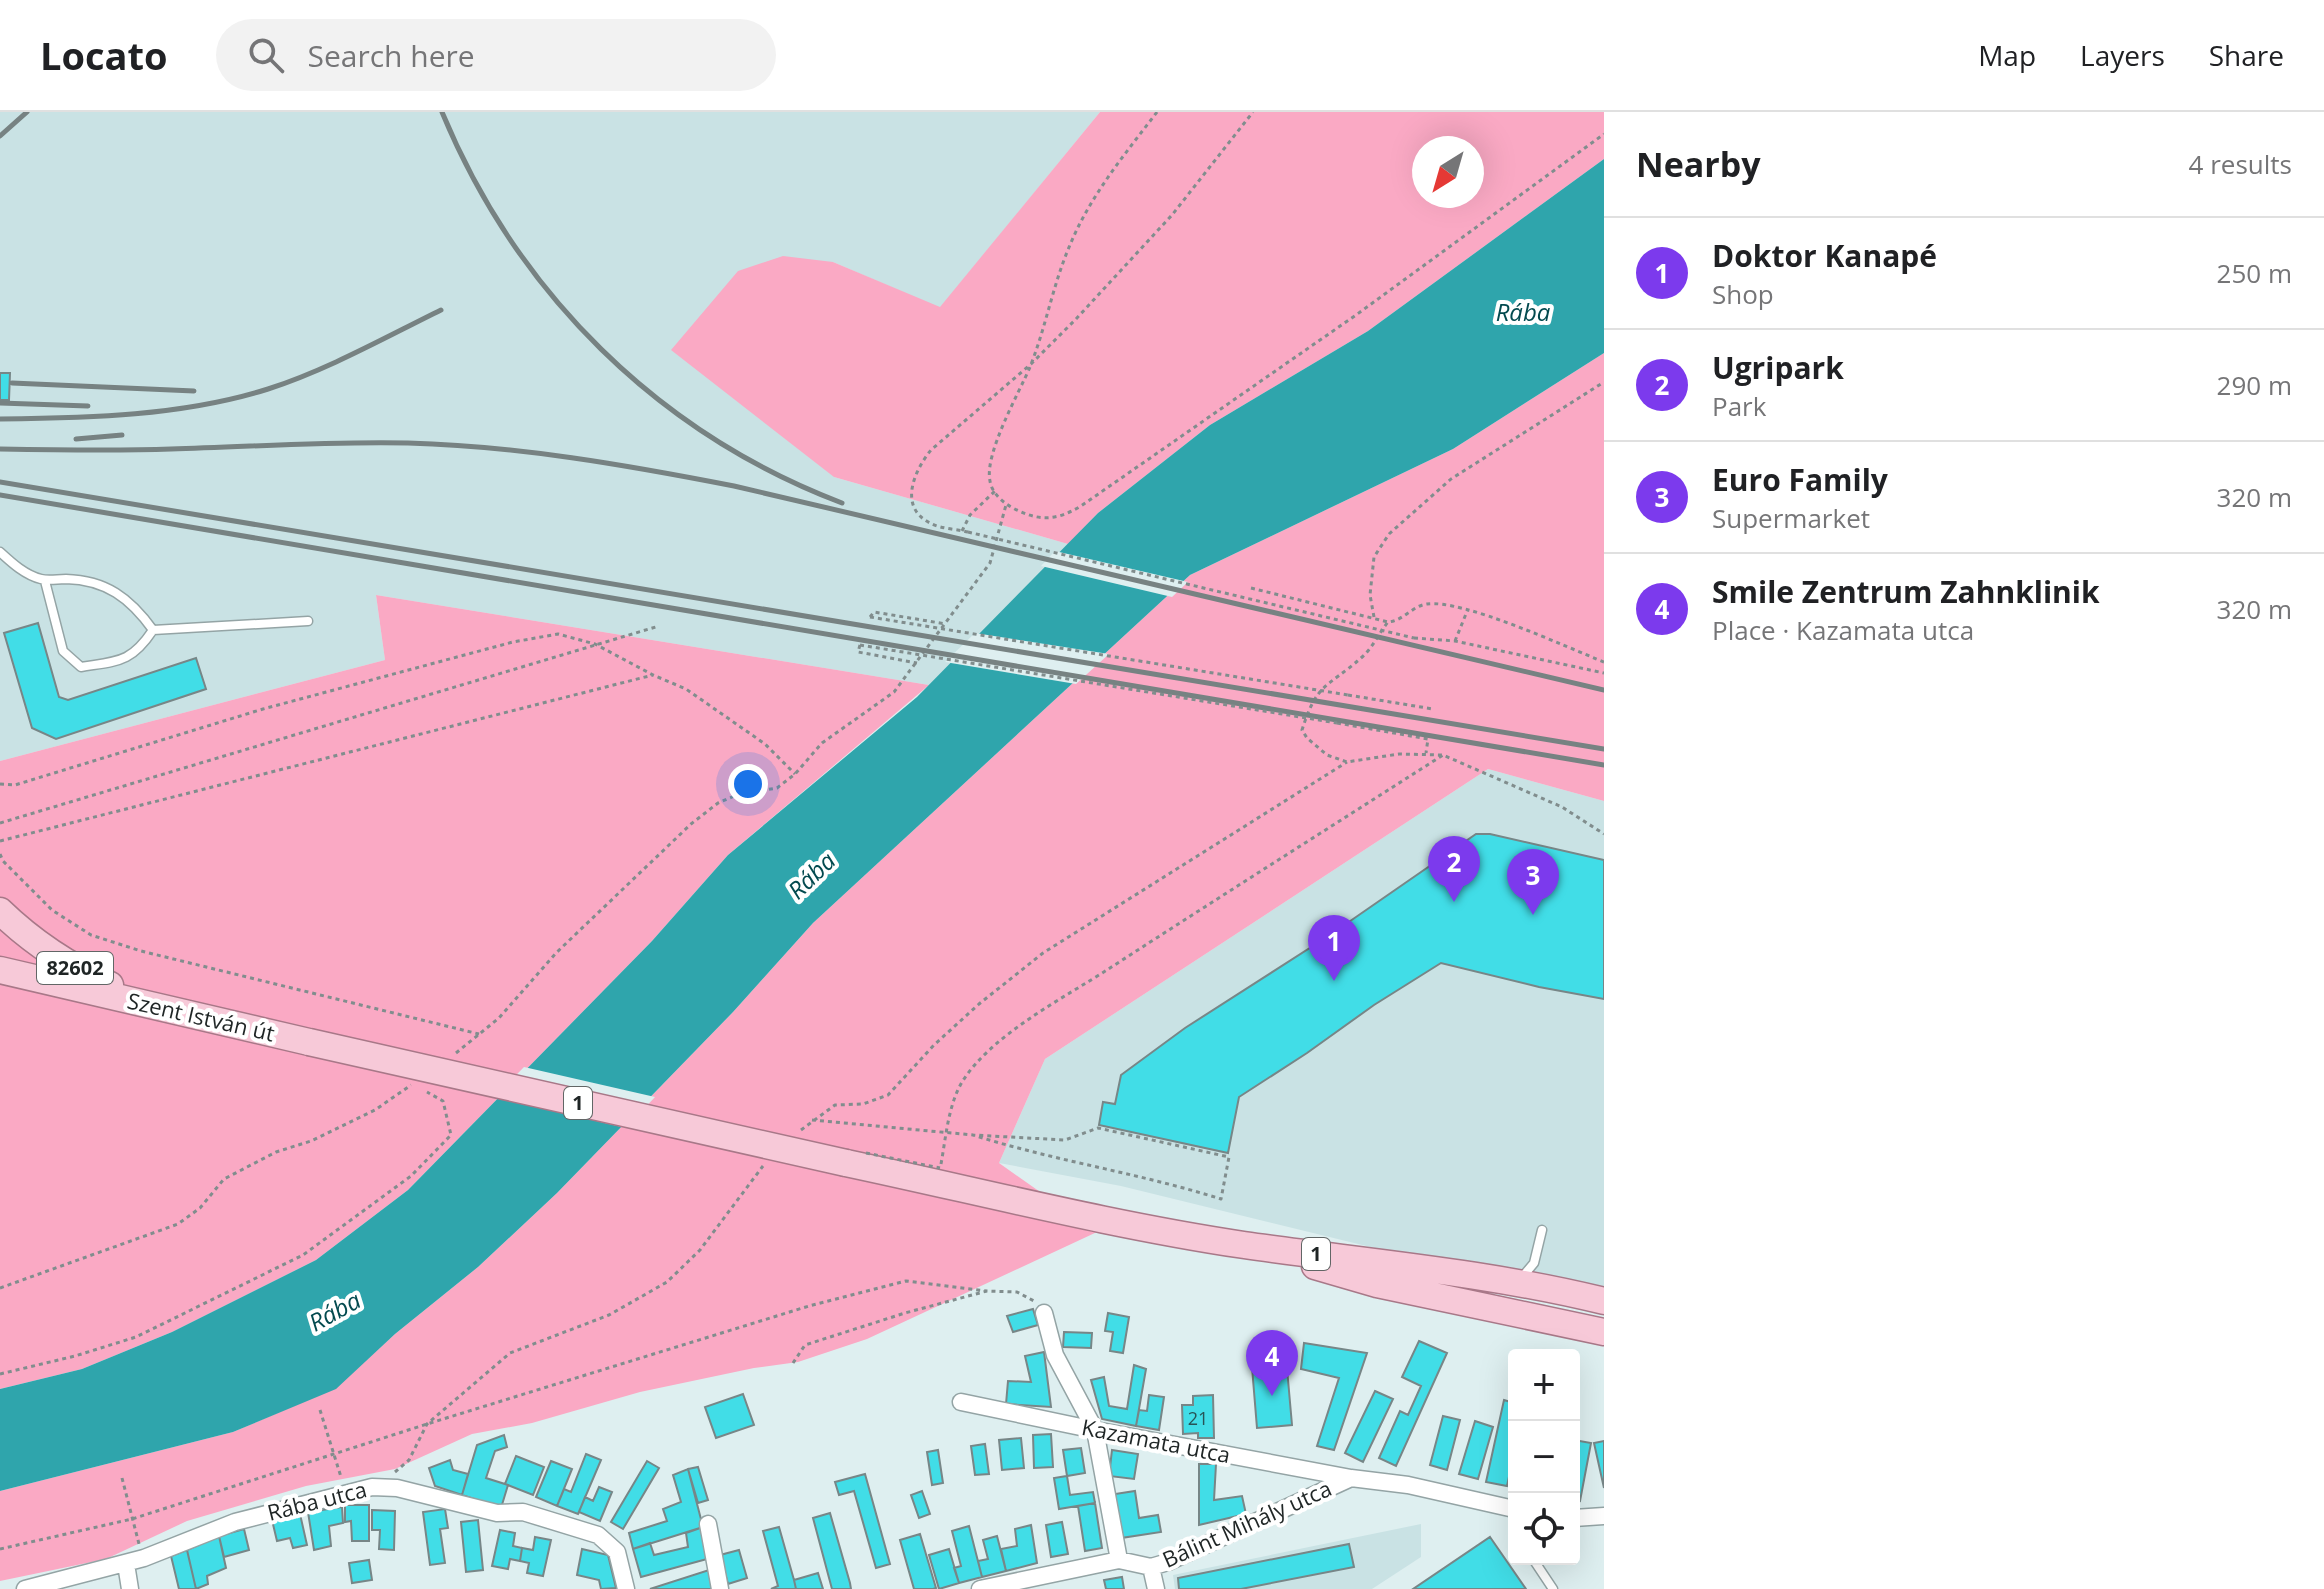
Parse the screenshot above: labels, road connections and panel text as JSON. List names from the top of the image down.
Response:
{
  "streets": {
    "main road": ["82602", "Szent István út", "1"],
    "street": ["Kazamata utca", "Rába utca", "Bálint Mihály utca"]
  },
  "crossings": [
    ["82602", "Szent István út"],
    ["Szent István út", "1"],
    ["Kazamata utca", "Bálint Mihály utca"]
  ],
  "water": ["Rába"],
  "house_numbers": ["21"],
  "north": "bottom left",
  "page": {
    "header": "Locato",
    "search": "Search here",
    "nav": ["Map", "Layers", "Share"],
    "heading": ["Nearby", "4 results"],
    "list": [
      {
        "mark": "1",
        "name": "Doktor Kanapé",
        "note": "Shop",
        "value": "250 m"
      },
      {
        "mark": "2",
        "name": "Ugripark",
        "note": "Park",
        "value": "290 m"
      },
      {
        "mark": "3",
        "name": "Euro Family",
        "note": "Supermarket",
        "value": "320 m"
      },
      {
        "mark": "4",
        "name": "Smile Zentrum Zahnklinik",
        "note": "Place · Kazamata utca",
        "value": "320 m"
      }
    ],
    "pins": [
      "2",
      "3",
      "1",
      "4"
    ],
    "map_buttons": ["+", "−"]
  }
}
